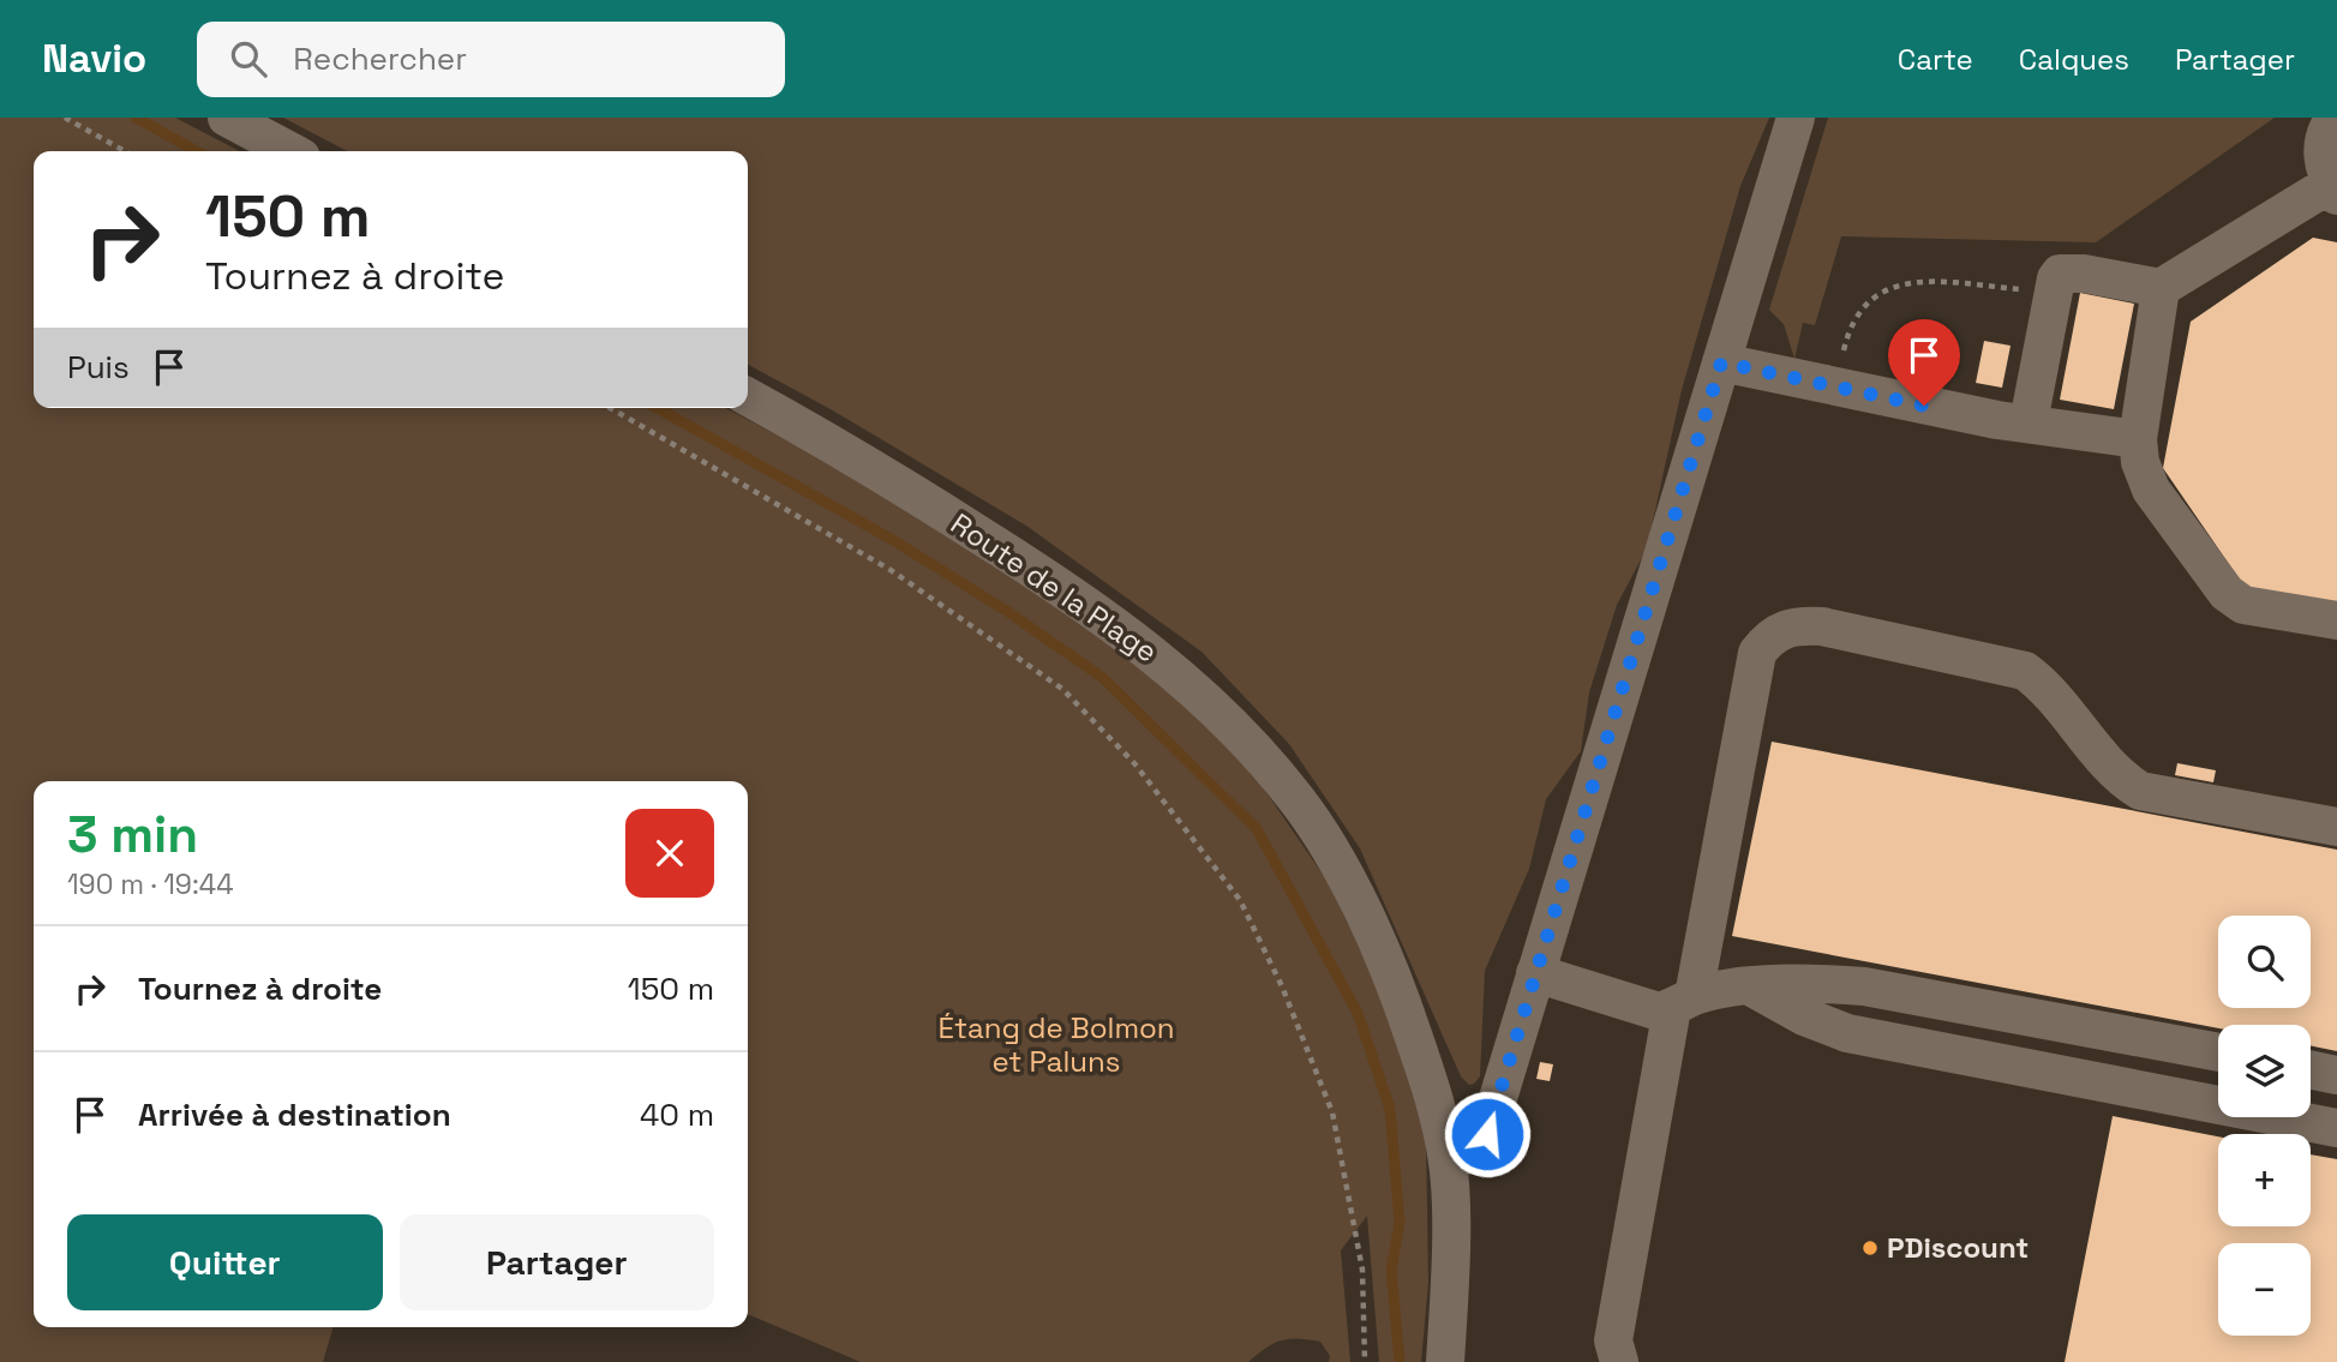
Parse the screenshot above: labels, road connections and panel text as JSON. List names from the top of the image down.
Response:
{
  "streets": {
    "street": ["Route de la Plage"]
  },
  "parks": ["Étang de Bolmon et Paluns"],
  "places": ["PDiscount"],
  "page": {
    "header": "Navio",
    "search": "Rechercher",
    "nav": ["Carte", "Calques", "Partager"],
    "turn": ["150 m", "Tournez à droite"],
    "then": "Puis",
    "heading": ["3 min", "190 m · 19:44"],
    "map_buttons": ["+", "−"],
    "list": [
      {
        "name": "Tournez à droite",
        "value": "150 m"
      },
      {
        "name": "Arrivée à destination",
        "value": "40 m"
      }
    ],
    "buttons": ["Quitter", "Partager"]
  }
}
